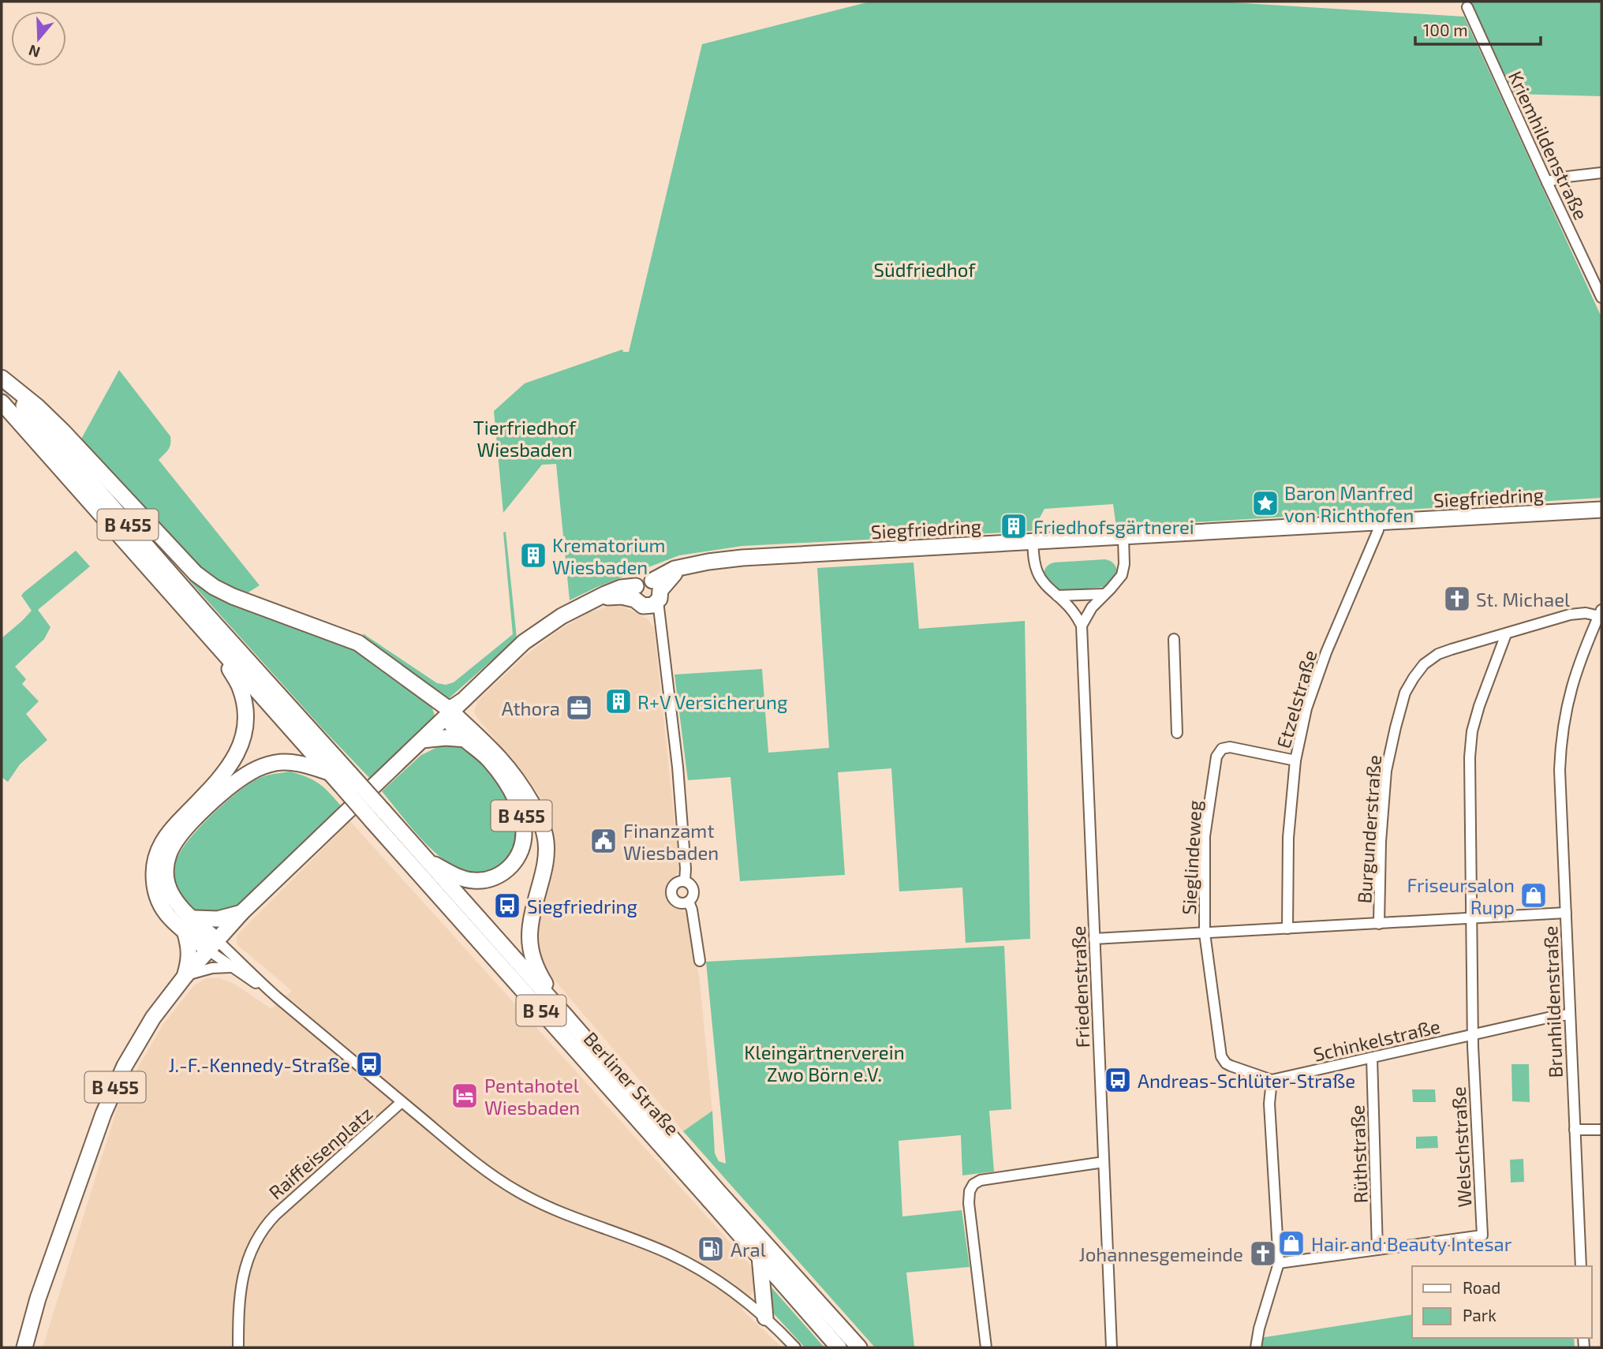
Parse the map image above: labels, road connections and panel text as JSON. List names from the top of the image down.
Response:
{
  "streets": {
    "main road": [
      "Siegfriedring",
      "B 455",
      "B 54",
      "Berliner Straße"
    ],
    "street": [
      "Kriemhildenstraße",
      "Etzelstraße",
      "Burgunderstraße",
      "Sieglindeweg",
      "Friedenstraße",
      "Brunhildenstraße",
      "Schinkelstraße",
      "Welschstraße",
      "Raiffeisenplatz",
      "Rüthstraße"
    ]
  },
  "crossings": [
    ["Siegfriedring", "B 455"],
    ["Siegfriedring", "Etzelstraße"],
    ["B 455", "B 54"],
    ["B 455", "Berliner Straße"],
    ["Etzelstraße", "Sieglindeweg"],
    ["Burgunderstraße", "Brunhildenstraße"],
    ["Burgunderstraße", "Welschstraße"],
    ["Brunhildenstraße", "Schinkelstraße"],
    ["B 54", "Berliner Straße"],
    ["Schinkelstraße", "Welschstraße"],
    ["Schinkelstraße", "Rüthstraße"],
    ["Welschstraße", "Rüthstraße"]
  ],
  "parks": ["Südfriedhof", "Tierfriedhof Wiesbaden", "Kleingärtnerverein Zwo Börn e.V."],
  "places": {
    "place": ["Baron Manfred von Richthofen"],
    "building": ["Friedhofsgärtnerei", "Krematorium Wiesbaden", "R+V Versicherung"],
    "church": ["St. Michael", "Johannesgemeinde"],
    "office": ["Athora"],
    "public building": ["Finanzamt Wiesbaden"],
    "shop": ["Friseursalon Rupp", "Hair and Beauty Intesar"],
    "bus stop": ["Siegfriedring", "J.-F.-Kennedy-Straße", "Andreas-Schlüter-Straße"],
    "hotel": ["Pentahotel Wiesbaden"],
    "fuel station": ["Aral"]
  },
  "legend": ["Road", "Park"],
  "scale_bar": "100 m",
  "north": "bottom"
}
